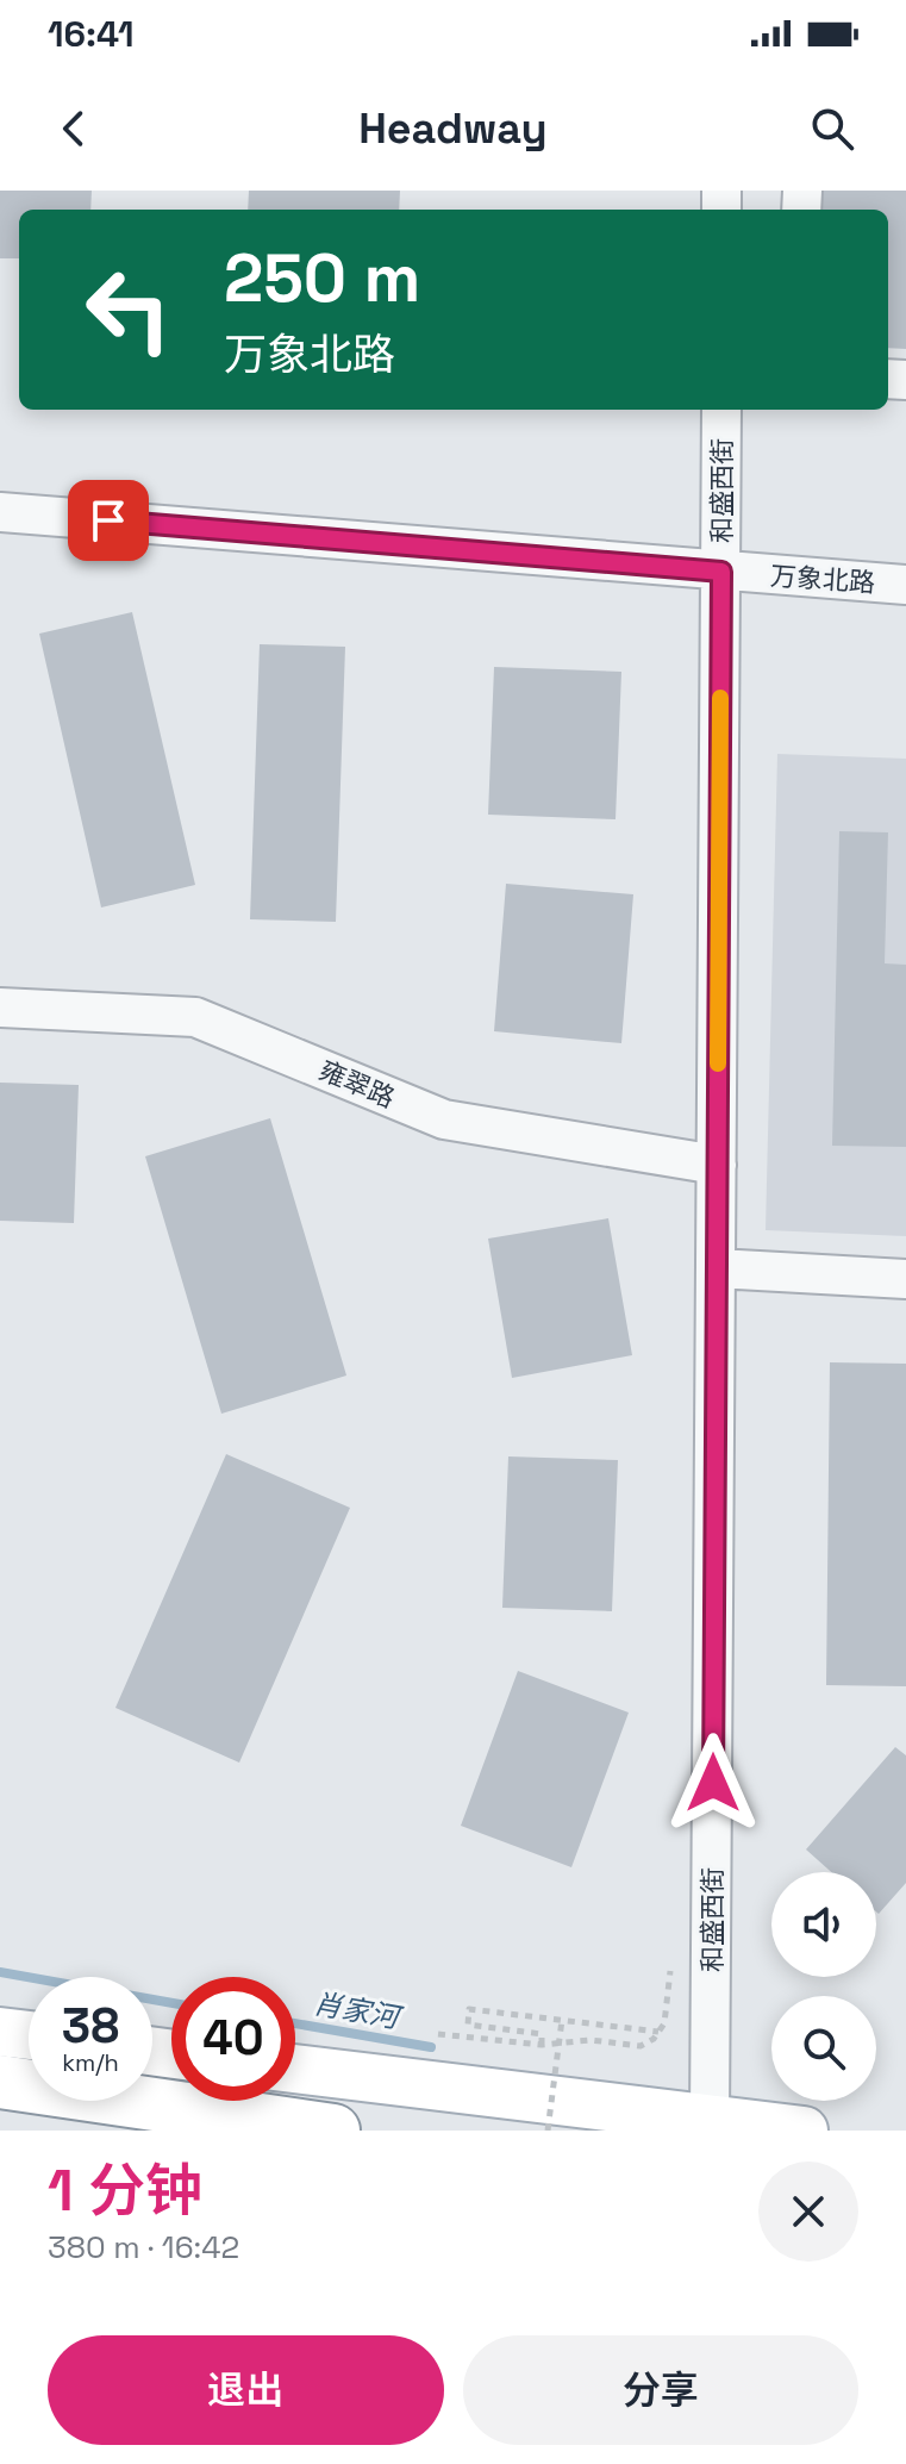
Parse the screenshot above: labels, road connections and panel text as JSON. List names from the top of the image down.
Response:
{
  "streets": {
    "street": ["和盛西街", "万象北路", "雍翠路"]
  },
  "crossings": [
    ["和盛西街", "万象北路"],
    ["和盛西街", "雍翠路"]
  ],
  "water": ["肖家河"],
  "page": {
    "status": "16:41",
    "header": "Headway",
    "turn": ["250 m", "万象北路"],
    "speed": "38 km/h",
    "limit": "40",
    "heading": ["1 分钟", "380 m · 16:42"],
    "buttons": ["退出", "分享"]
  }
}
